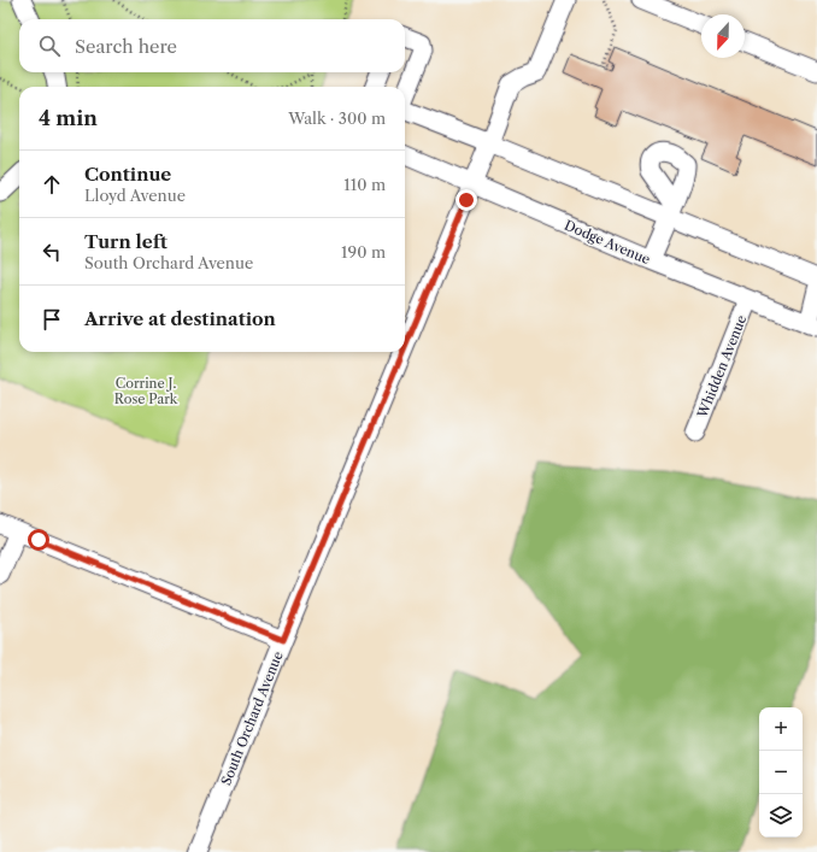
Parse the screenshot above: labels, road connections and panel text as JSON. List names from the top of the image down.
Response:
{
  "streets": {
    "street": ["Dodge Avenue", "Whidden Avenue", "South Orchard Avenue"]
  },
  "crossings": [
    ["Dodge Avenue", "Whidden Avenue"],
    ["Dodge Avenue", "South Orchard Avenue"]
  ],
  "parks": ["Corrine J. Rose Park"],
  "north": "bottom",
  "page": {
    "search": "Search here",
    "heading": ["4 min", "Walk · 300 m"],
    "list": [
      ["Continue", "Lloyd Avenue", "110 m"],
      ["Turn left", "South Orchard Avenue", "190 m"],
      "Arrive at destination"
    ],
    "map_buttons": ["+", "−"]
  }
}
